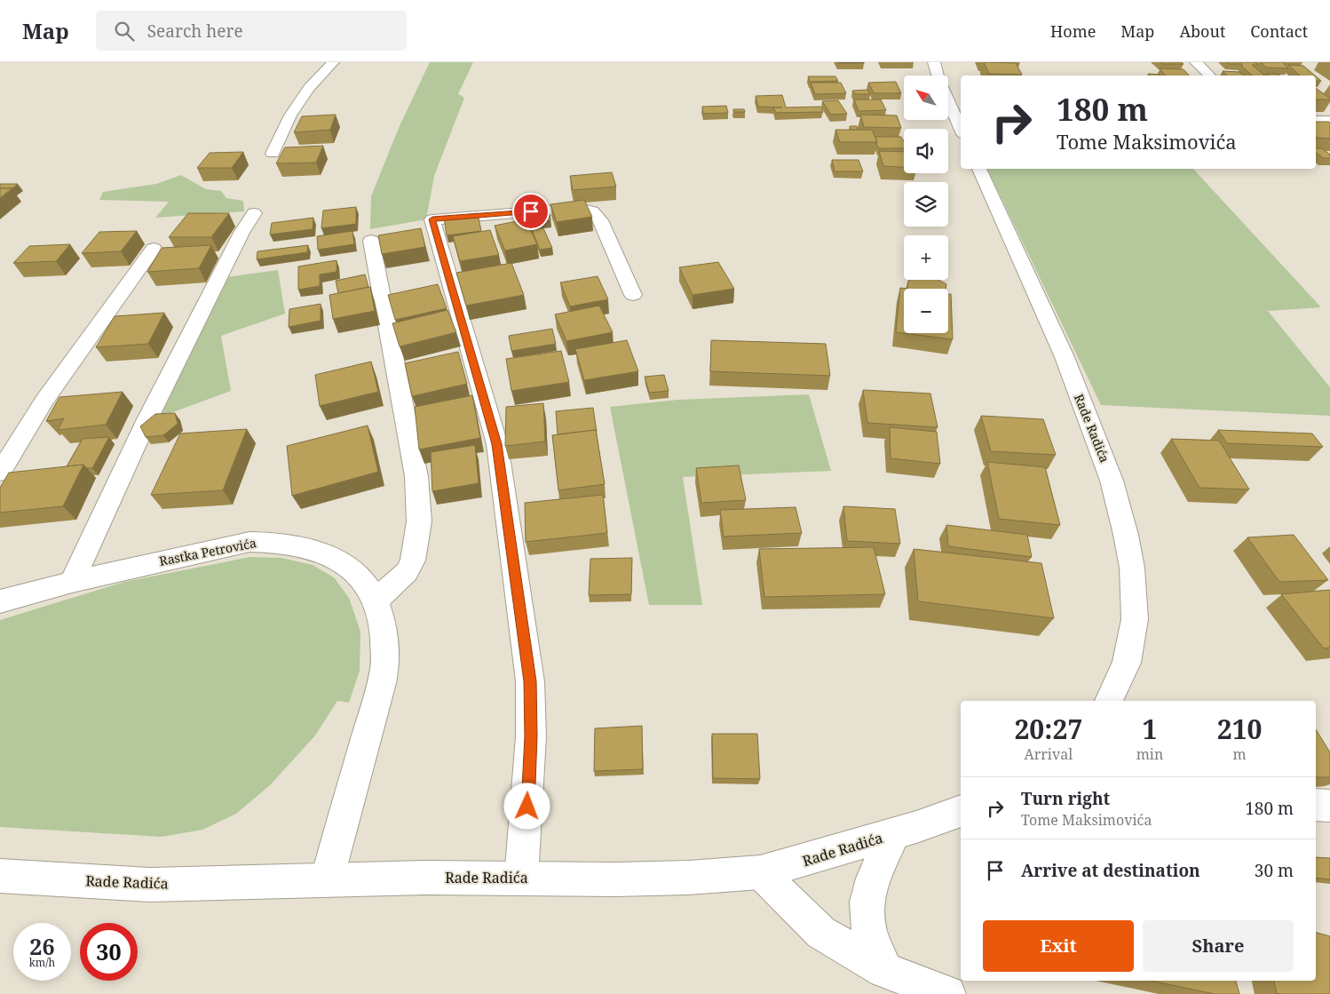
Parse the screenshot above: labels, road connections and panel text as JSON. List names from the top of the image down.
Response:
{
  "streets": {
    "street": ["Rade Radića", "Rastka Petrovića"]
  },
  "crossings": [
    ["Rade Radića", "Rastka Petrovića"]
  ],
  "north": "top left",
  "page": {
    "header": "Map",
    "search": "Search here",
    "nav": [
      "Home",
      "Map",
      "About",
      "Contact"
    ],
    "map_buttons": ["+", "−"],
    "turn": ["180 m", "Tome Maksimovića"],
    "eta": [
      "20:27",
      "Arrival",
      "1",
      "min",
      "210",
      "m"
    ],
    "list": [
      {
        "name": "Turn right",
        "note": "Tome Maksimovića",
        "value": "180 m"
      },
      {
        "name": "Arrive at destination",
        "value": "30 m"
      }
    ],
    "buttons": ["Exit", "Share"],
    "speed": "26 km/h",
    "limit": "30"
  }
}
